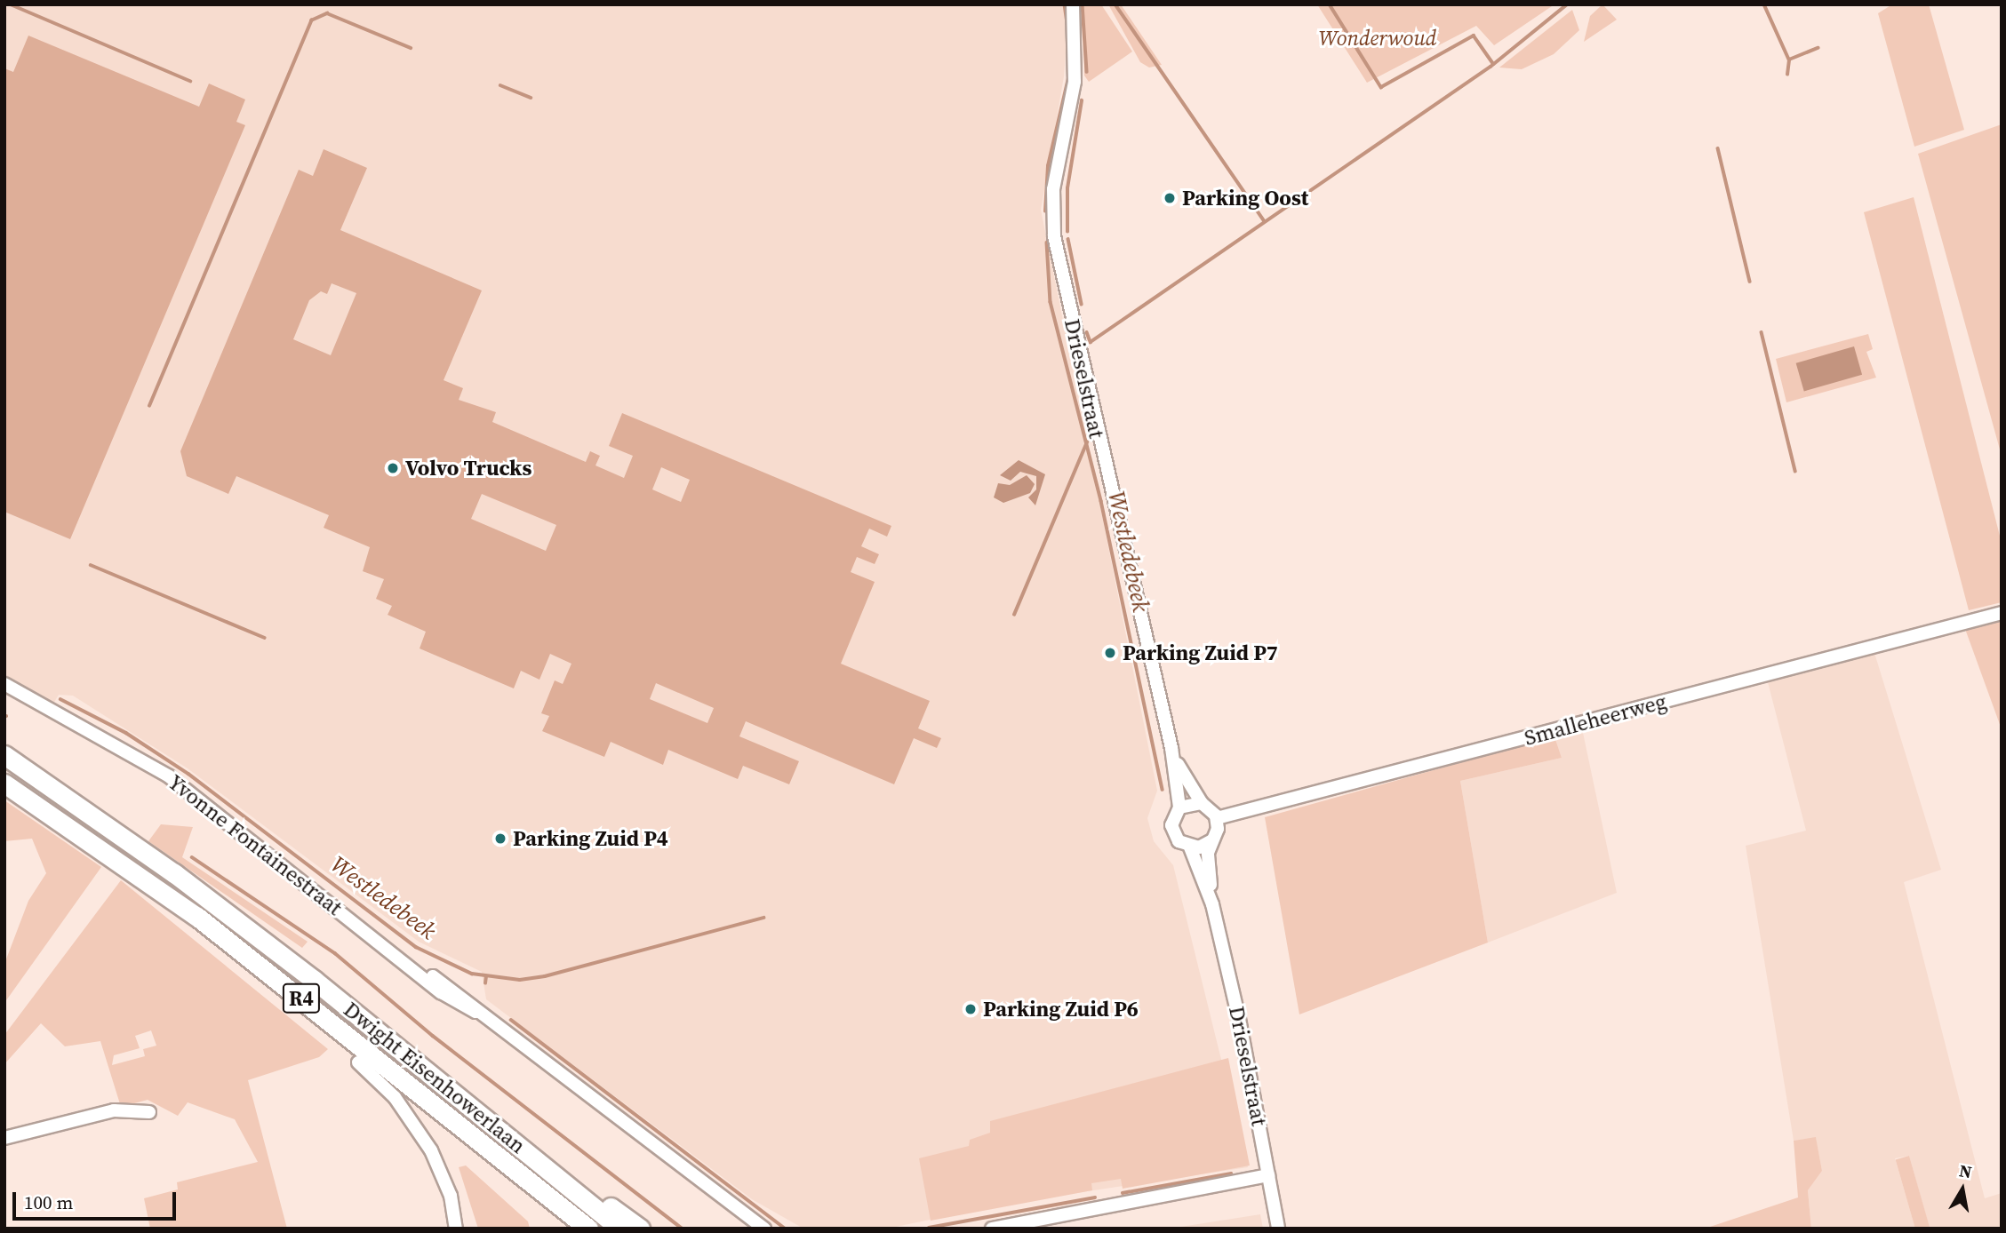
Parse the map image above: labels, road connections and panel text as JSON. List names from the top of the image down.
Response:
{
  "streets": {
    "highway": ["R4", "Dwight Eisenhowerlaan"],
    "street": ["Drieselstraat", "Smalleheerweg", "Yvonne Fontainestraat"]
  },
  "crossings": [
    ["Drieselstraat", "Smalleheerweg"]
  ],
  "water": ["Westledebeek"],
  "parks": ["Wonderwoud"],
  "places": [
    "Parking Oost",
    "Volvo Trucks",
    "Parking Zuid P7",
    "Parking Zuid P4",
    "Parking Zuid P6"
  ],
  "scale_bar": "100 m",
  "north": "top"
}
